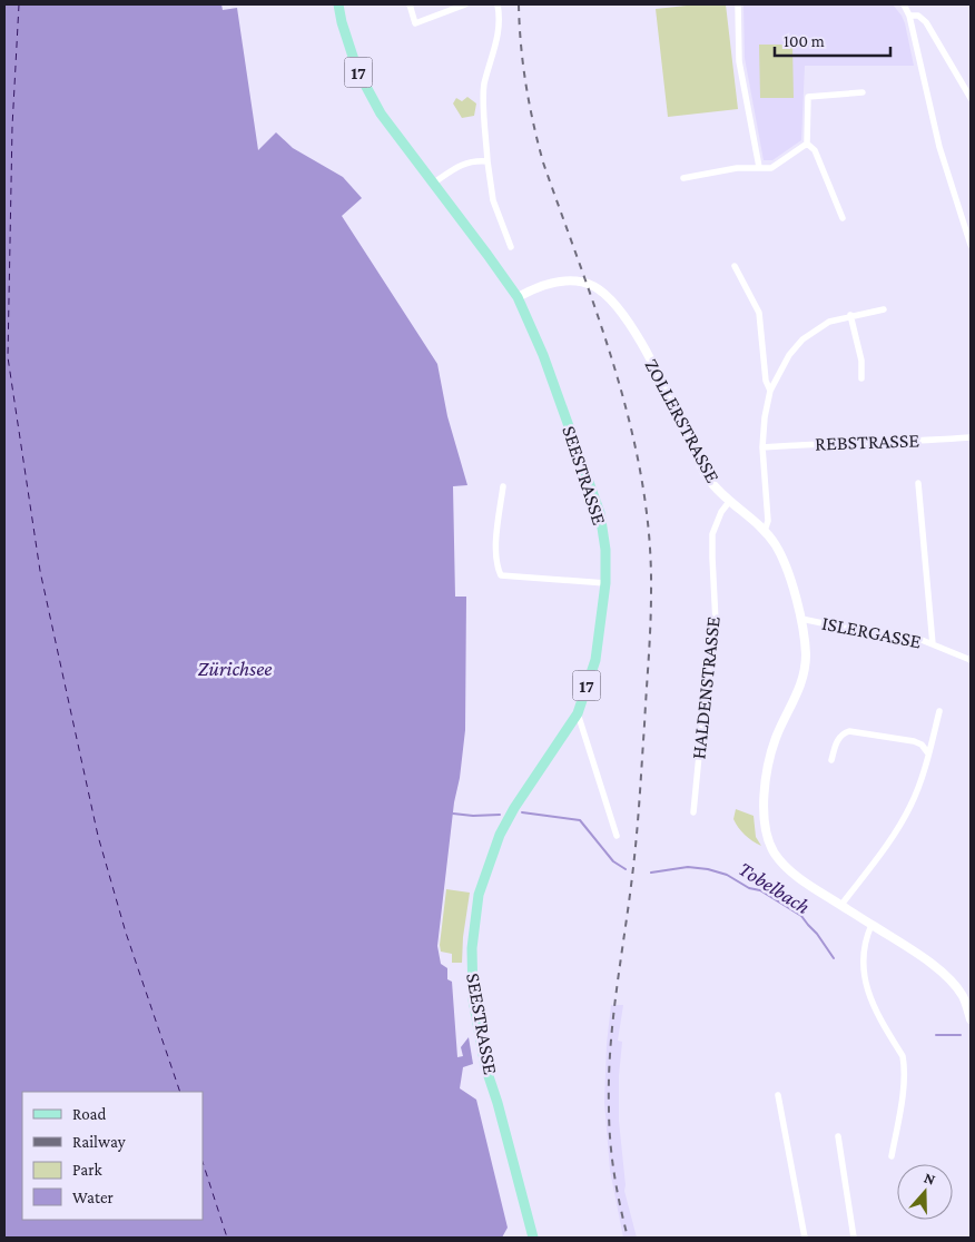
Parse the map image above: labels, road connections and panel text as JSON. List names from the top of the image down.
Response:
{
  "streets": {
    "main road": ["17", "SEESTRASSE"],
    "street": [
      "ZOLLERSTRASSE",
      "REBSTRASSE",
      "ISLERGASSE",
      "HALDENSTRASSE"
    ]
  },
  "crossings": [
    ["ZOLLERSTRASSE", "SEESTRASSE"],
    ["ZOLLERSTRASSE", "ISLERGASSE"],
    ["ZOLLERSTRASSE", "HALDENSTRASSE"]
  ],
  "water": ["Zürichsee", "Tobelbach"],
  "legend": [
    "Road",
    "Railway",
    "Park",
    "Water"
  ],
  "scale_bar": "100 m",
  "north": "top"
}
